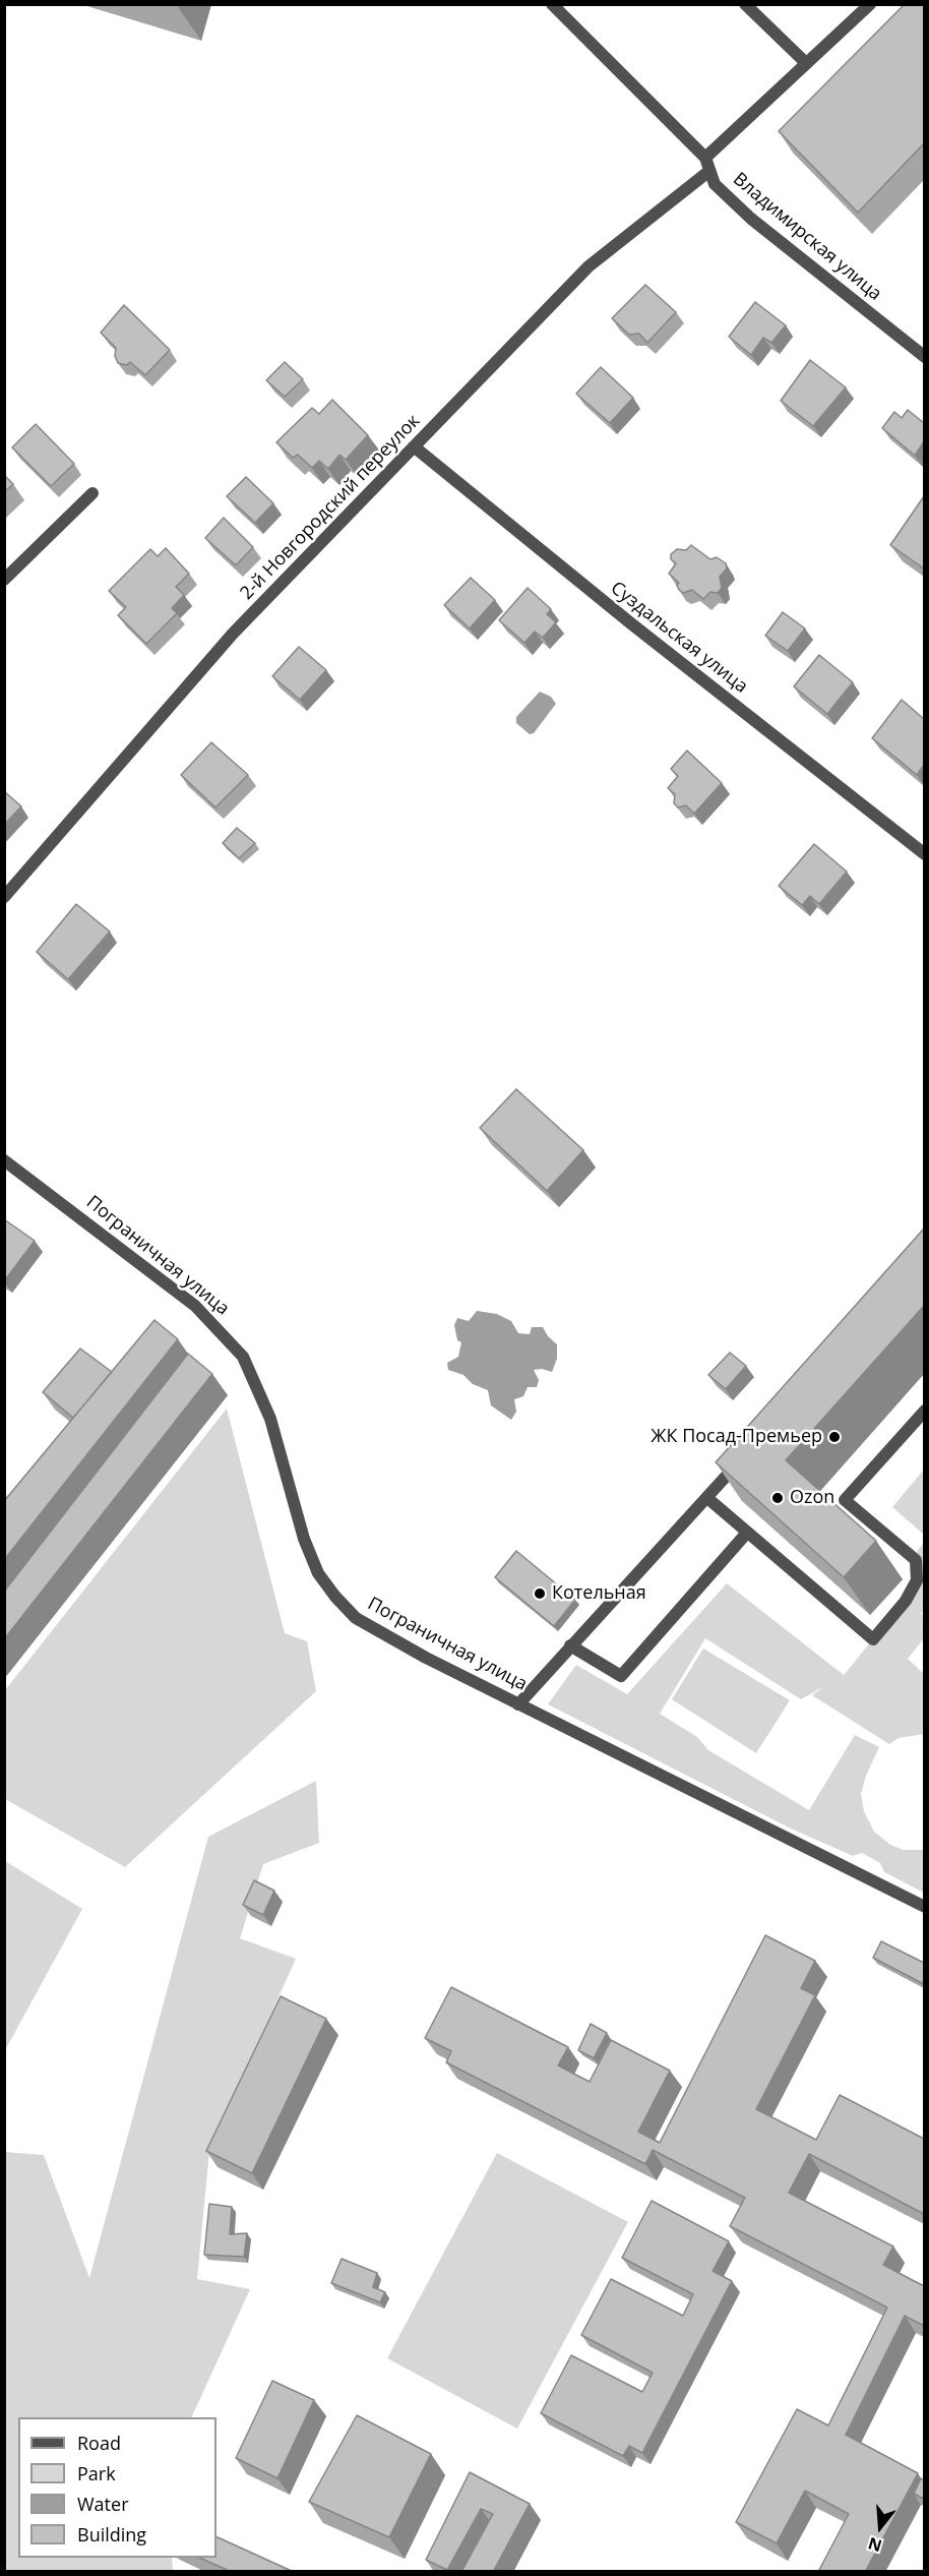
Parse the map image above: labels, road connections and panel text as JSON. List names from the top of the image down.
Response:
{
  "streets": {
    "street": [
      "Владимирская улица",
      "2-й Новгородский переулок",
      "Суздальская улица",
      "Пограничная улица"
    ]
  },
  "crossings": [
    ["Владимирская улица", "2-й Новгородский переулок"],
    ["2-й Новгородский переулок", "Суздальская улица"]
  ],
  "places": ["ЖК Посад-Премьер", "Ozon", "Котельная"],
  "legend": [
    "Road",
    "Park",
    "Water",
    "Building"
  ],
  "north": "bottom"
}
